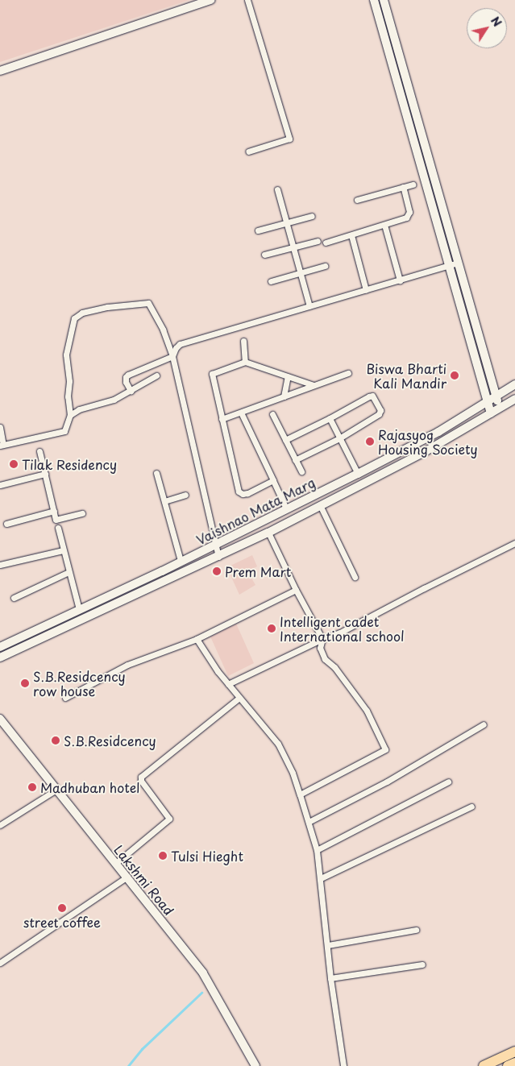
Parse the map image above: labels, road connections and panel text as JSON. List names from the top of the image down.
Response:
{
  "streets": {
    "main road": ["Vaishnao Mata Marg", "Lakshmi Road"]
  },
  "places": [
    "Biswa Bharti Kali Mandir",
    "Rajasyog Housing Society",
    "Tilak Residency",
    "Prem Mart",
    "Intelligent cadet International school",
    "S.B.Residcency row house",
    "S.B.Residcency",
    "Madhuban hotel",
    "Tulsi Hieght",
    "street coffee"
  ],
  "north": "top right"
}
